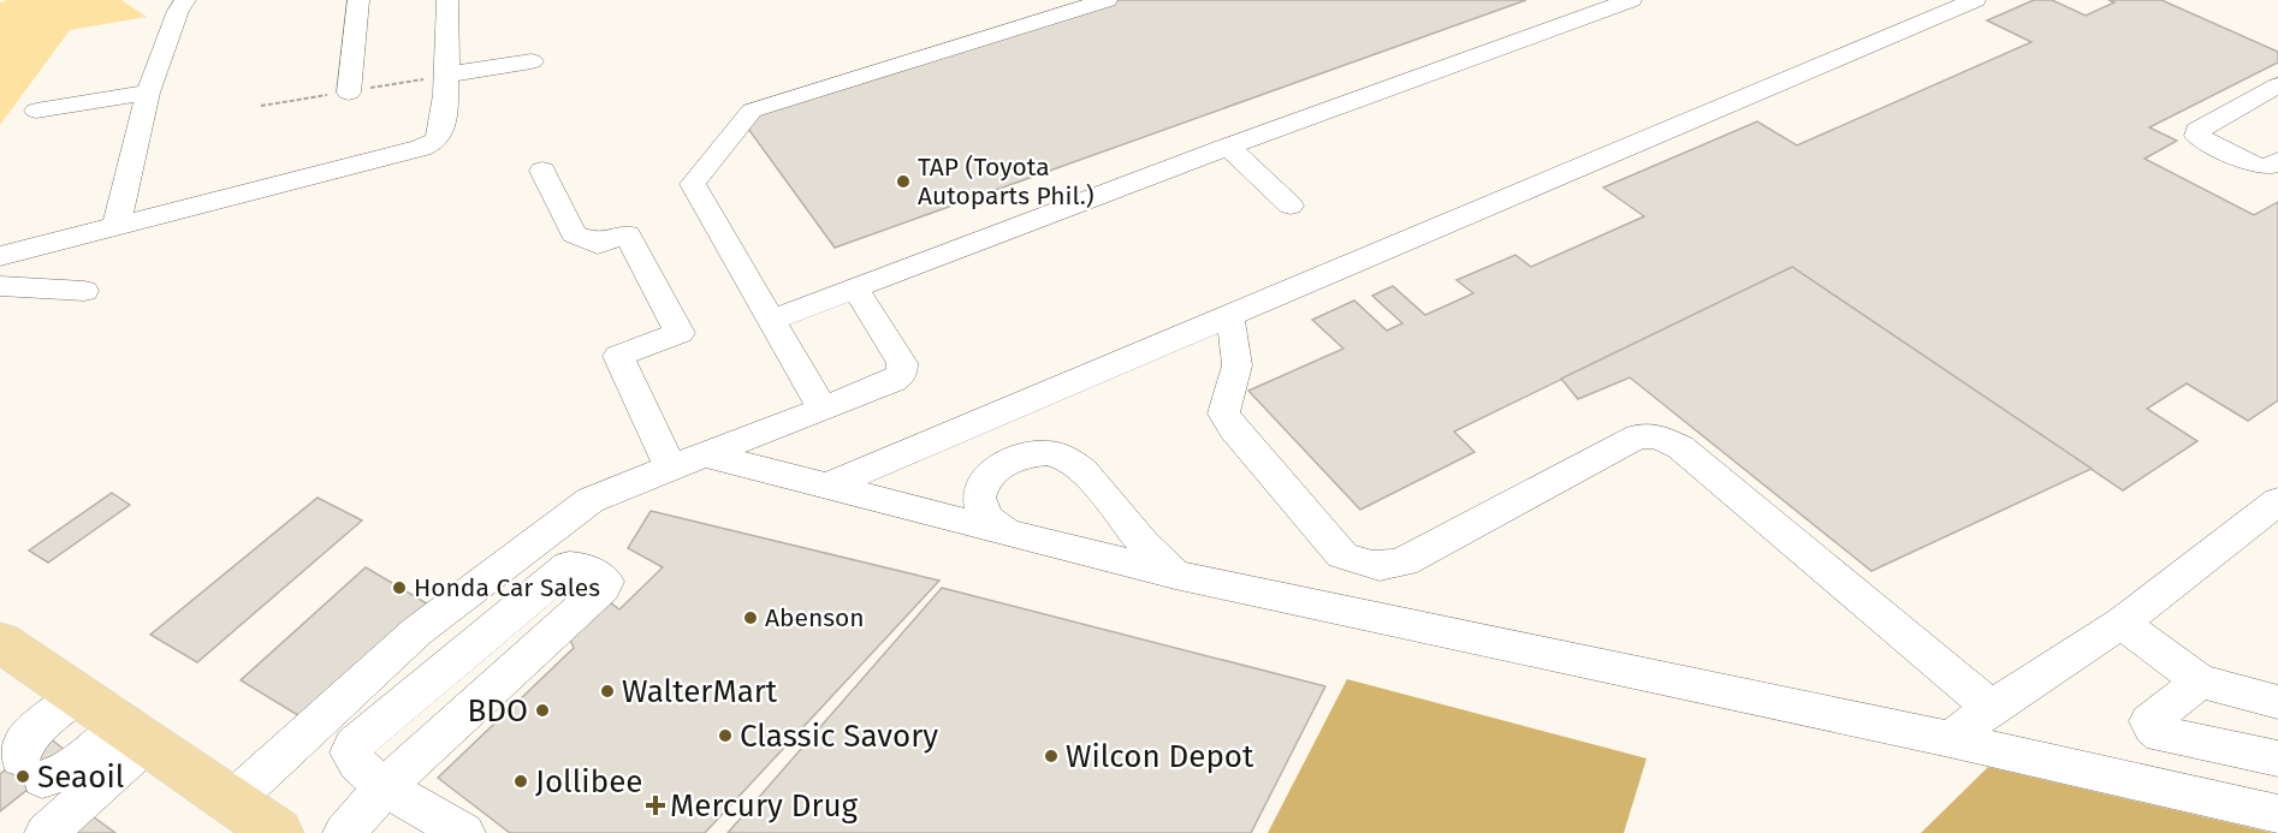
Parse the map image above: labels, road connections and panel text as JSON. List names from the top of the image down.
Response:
{
  "places": {
    "other": [
      "TAP (Toyota Autoparts Phil.)",
      "Honda Car Sales",
      "Abenson",
      "WalterMart",
      "BDO",
      "Classic Savory",
      "Wilcon Depot",
      "Seaoil",
      "Jollibee"
    ],
    "health": ["Mercury Drug"]
  }
}
